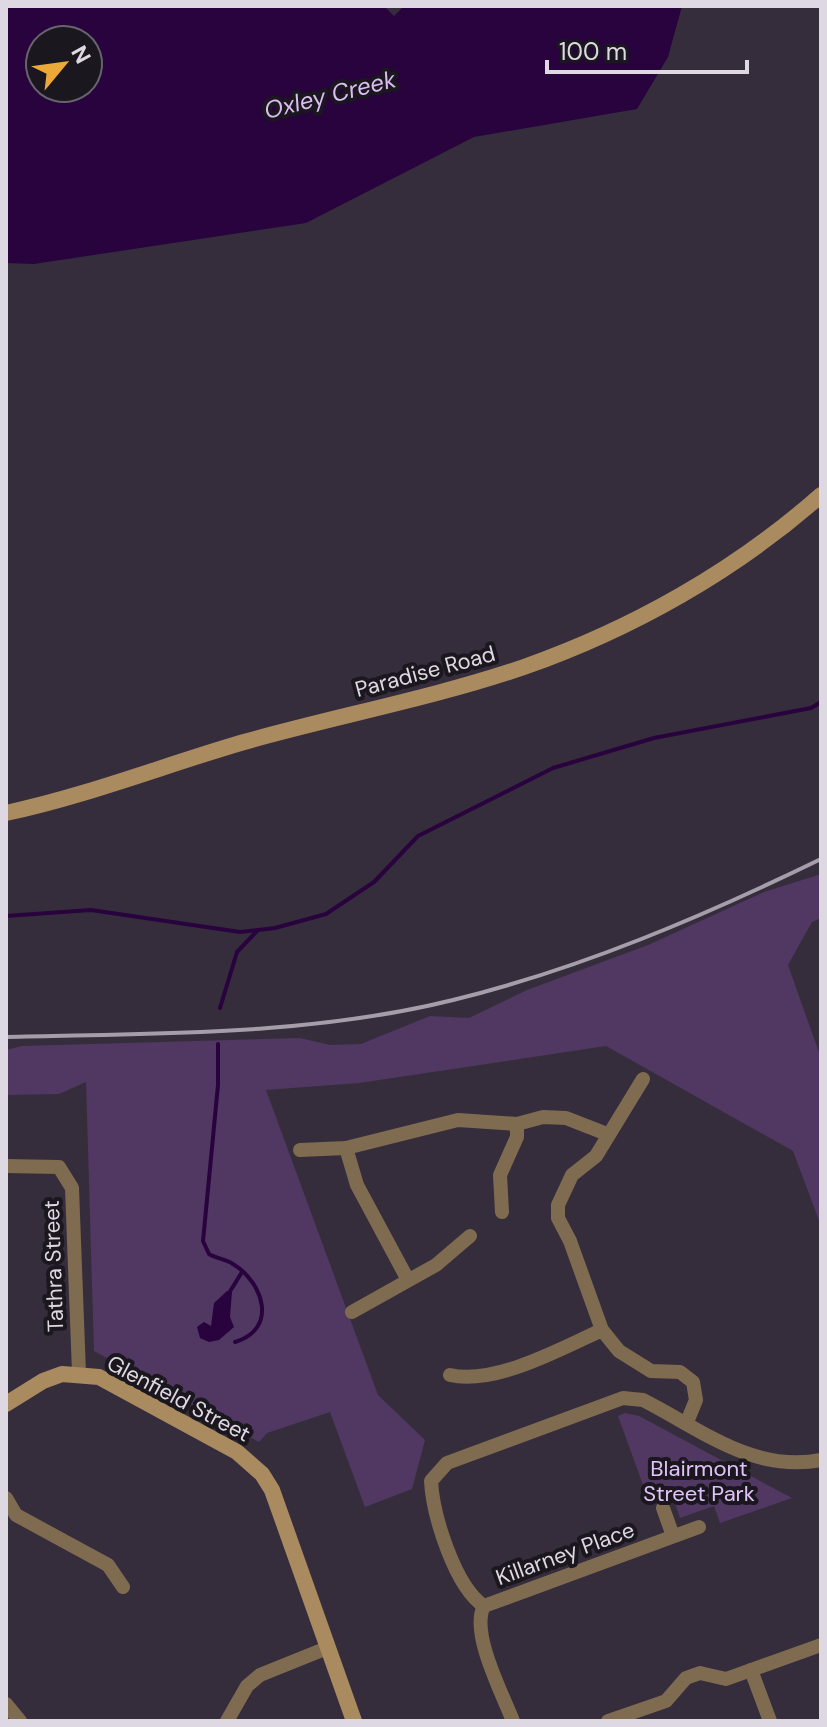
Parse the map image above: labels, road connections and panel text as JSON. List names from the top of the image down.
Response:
{
  "streets": {
    "street": [
      "Paradise Road",
      "Tathra Street",
      "Glenfield Street",
      "Killarney Place"
    ]
  },
  "crossings": [
    ["Tathra Street", "Glenfield Street"]
  ],
  "water": ["Oxley Creek"],
  "parks": ["Blairmont Street Park"],
  "scale_bar": "100 m",
  "north": "top right"
}
